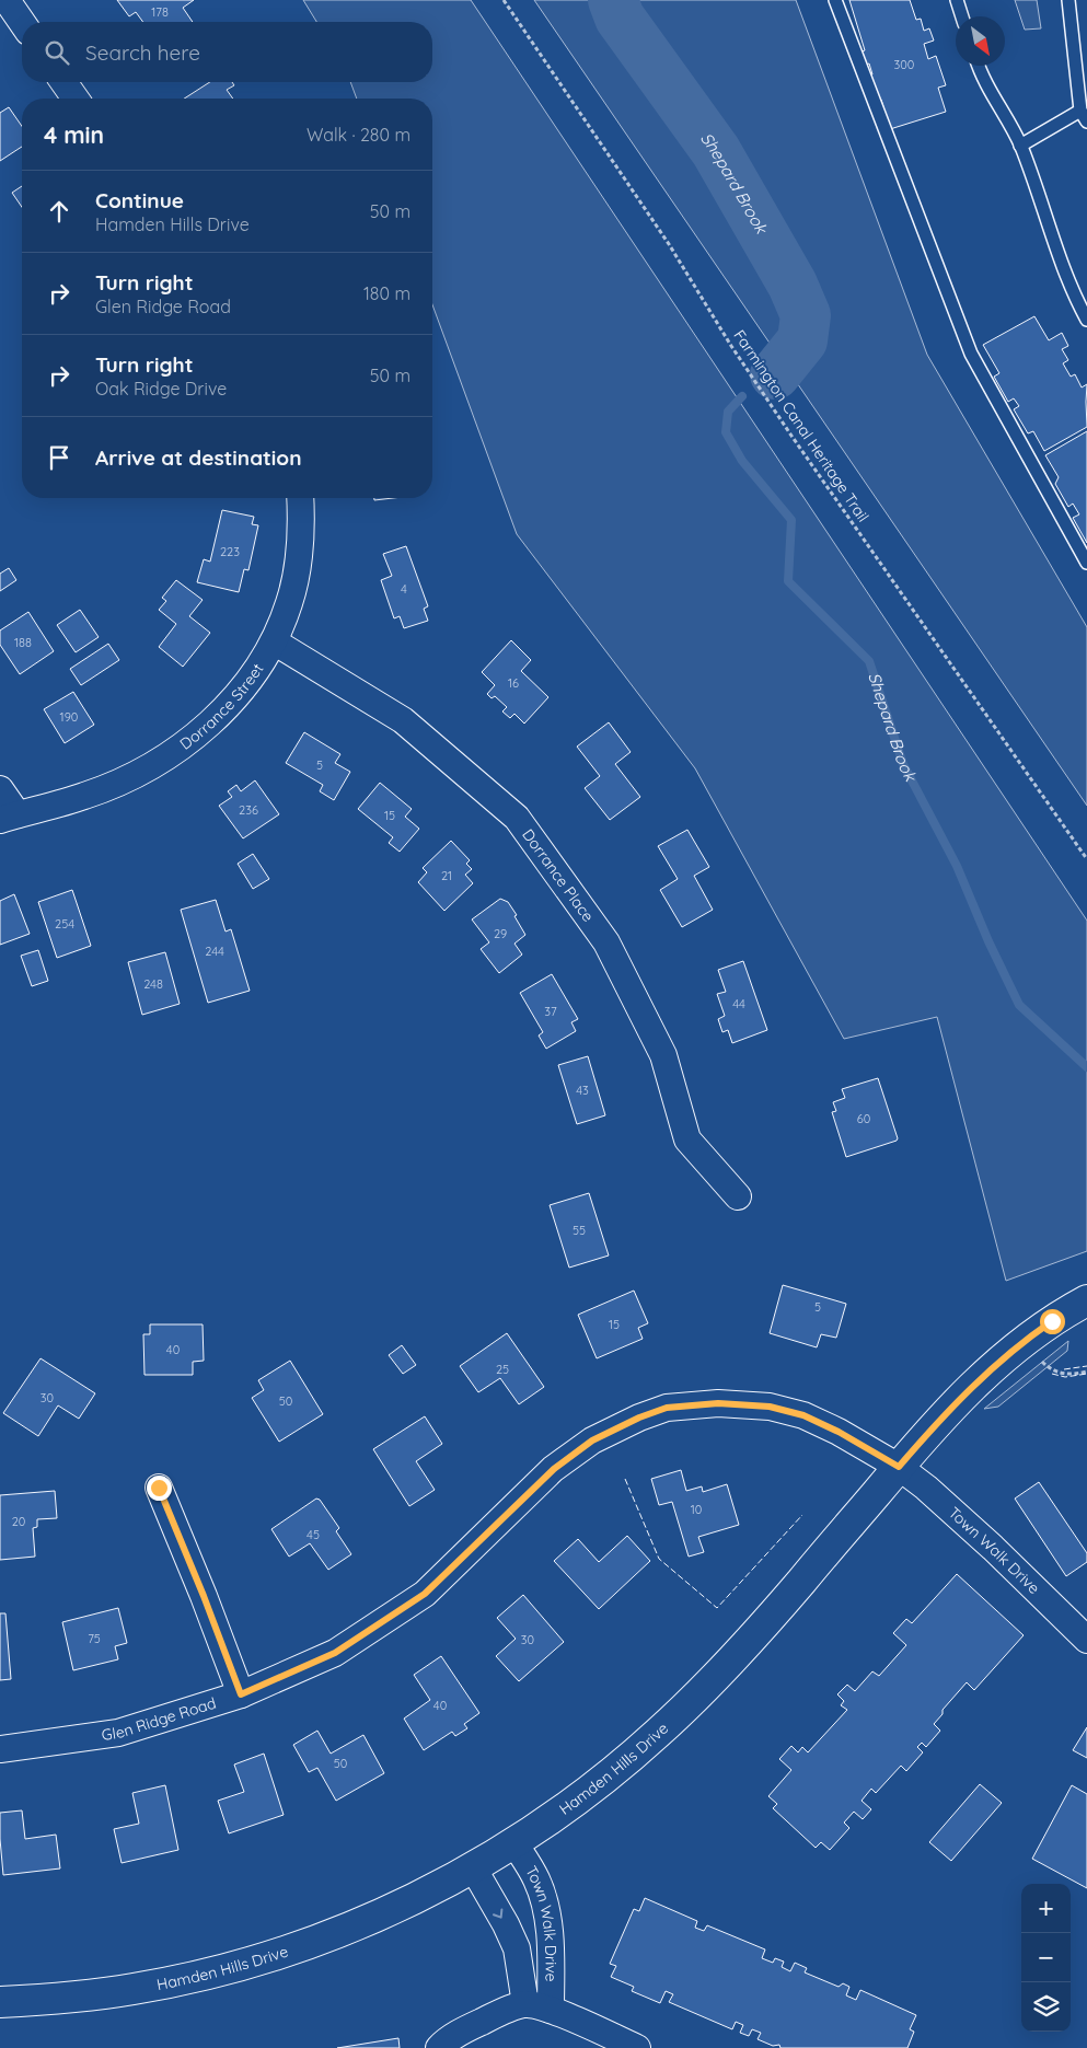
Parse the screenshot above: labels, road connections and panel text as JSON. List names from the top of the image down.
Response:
{
  "streets": {
    "street": [
      "Dorrance Street",
      "Dorrance Place",
      "Town Walk Drive",
      "Glen Ridge Road",
      "Hamden Hills Drive"
    ],
    "path": ["Farmington Canal Heritage Trail"]
  },
  "crossings": [
    ["Dorrance Street", "Dorrance Place"],
    ["Town Walk Drive", "Glen Ridge Road"],
    ["Town Walk Drive", "Hamden Hills Drive"],
    ["Glen Ridge Road", "Hamden Hills Drive"]
  ],
  "water": ["Shepard Brook"],
  "house_numbers": [
    "178",
    "300",
    "223",
    "4",
    "188",
    "16",
    "190",
    "5",
    "236",
    "15",
    "21",
    "254",
    "29",
    "244",
    "248",
    "44",
    "37",
    "43",
    "60",
    "55",
    "5",
    "15",
    "40",
    "25",
    "30",
    "50",
    "10",
    "20",
    "45",
    "75",
    "30",
    "40",
    "50"
  ],
  "north": "bottom right",
  "page": {
    "search": "Search here",
    "heading": ["4 min", "Walk · 280 m"],
    "list": [
      ["Continue", "Hamden Hills Drive", "50 m"],
      ["Turn right", "Glen Ridge Road", "180 m"],
      ["Turn right", "Oak Ridge Drive", "50 m"],
      "Arrive at destination"
    ],
    "map_buttons": ["+", "−"]
  }
}
